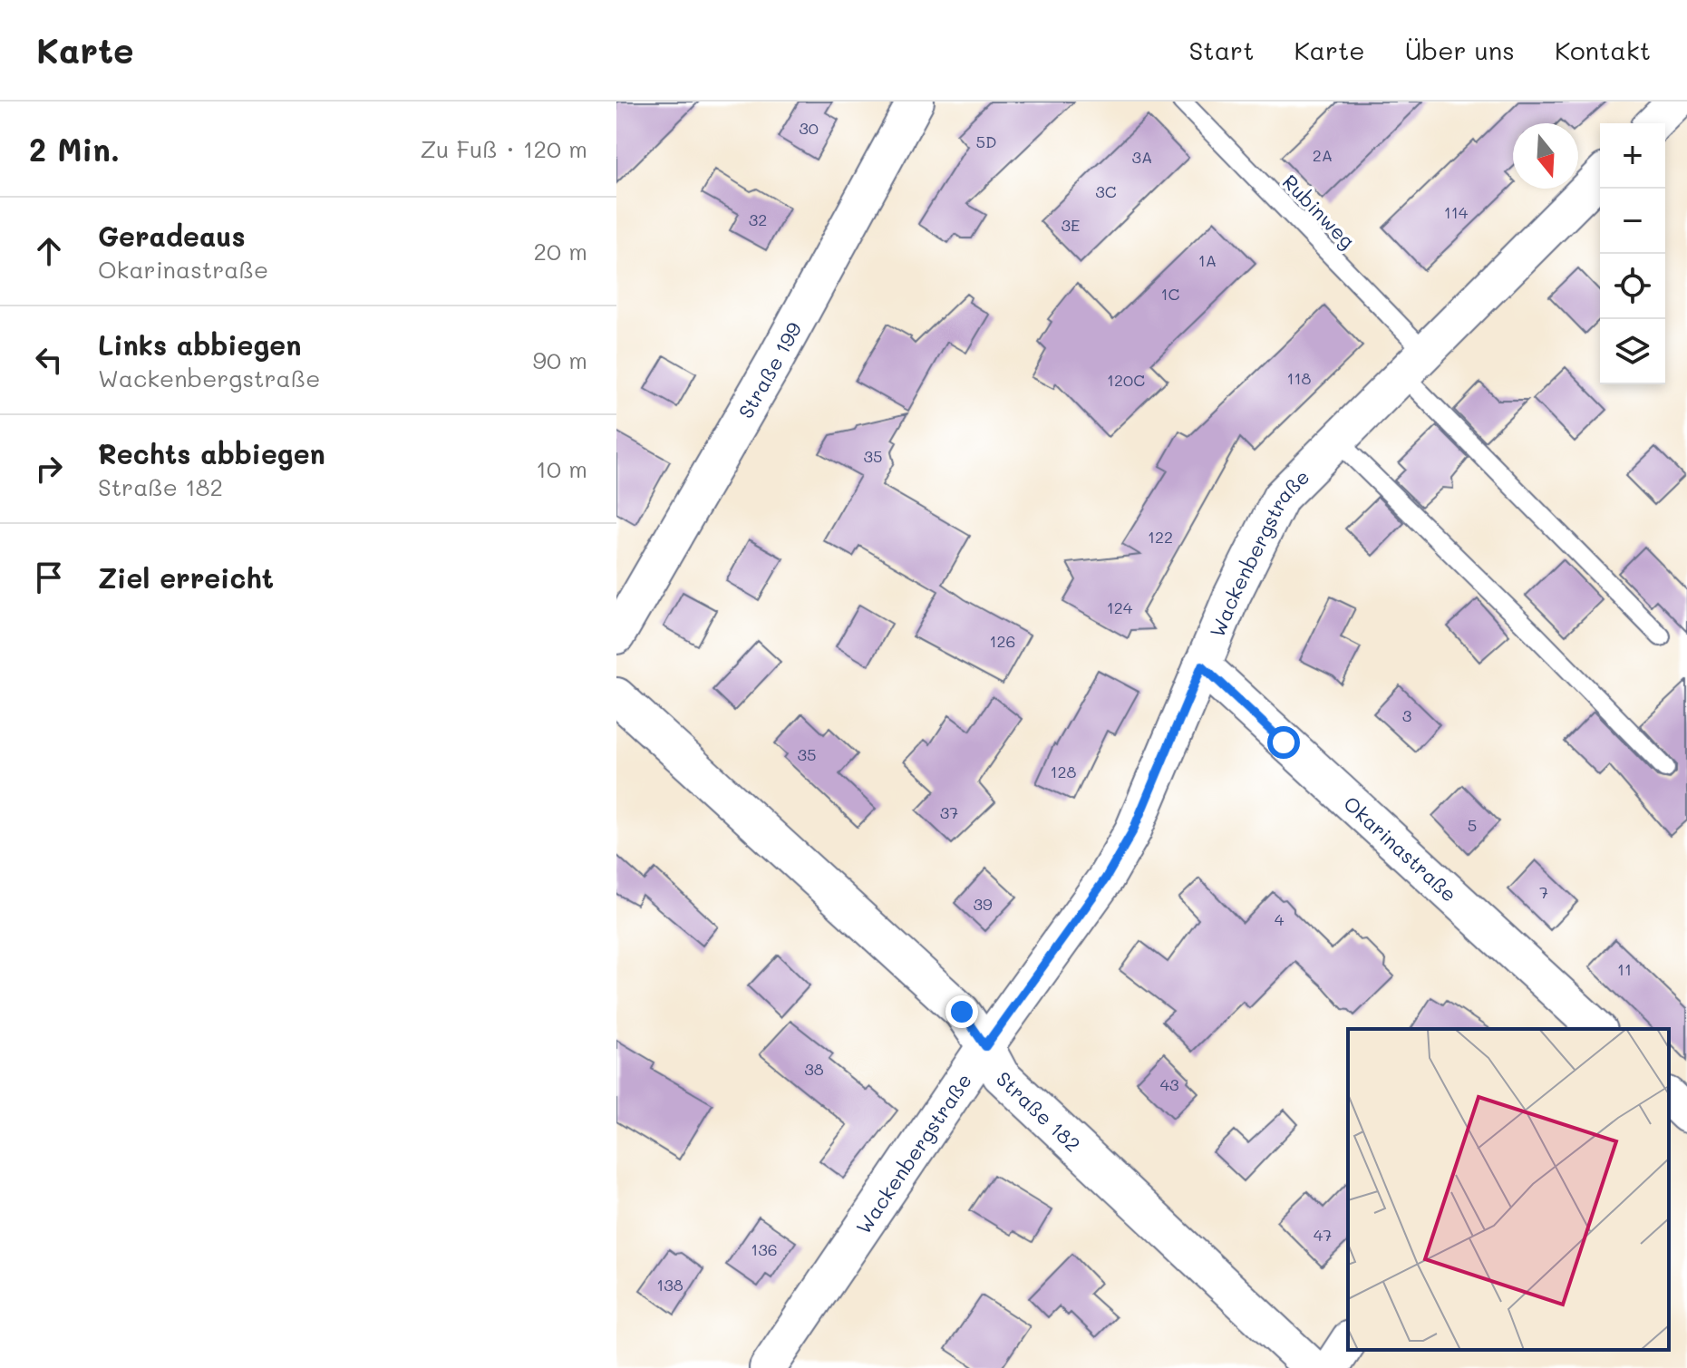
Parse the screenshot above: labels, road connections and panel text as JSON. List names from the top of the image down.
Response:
{
  "streets": {
    "street": [
      "Straße 199",
      "Wackenbergstraße",
      "Okarinastraße",
      "Straße 182"
    ],
    "lane": ["Rubinweg"]
  },
  "crossings": [
    ["Rubinweg", "Wackenbergstraße"],
    ["Wackenbergstraße", "Okarinastraße"],
    ["Wackenbergstraße", "Straße 182"]
  ],
  "house_numbers": [
    "30",
    "5D",
    "2A",
    "3A",
    "3C",
    "114",
    "32",
    "3E",
    "1A",
    "1C",
    "118",
    "120C",
    "35",
    "122",
    "124",
    "126",
    "3",
    "35",
    "128",
    "37",
    "5",
    "7",
    "39",
    "4",
    "11",
    "38",
    "43",
    "47",
    "136",
    "138"
  ],
  "north": "bottom",
  "page": {
    "header": "Karte",
    "nav": [
      "Start",
      "Karte",
      "Über uns",
      "Kontakt"
    ],
    "heading": ["2 Min.", "Zu Fuß · 120 m"],
    "map_buttons": ["+", "−"],
    "list": [
      ["Geradeaus", "Okarinastraße", "20 m"],
      ["Links abbiegen", "Wackenbergstraße", "90 m"],
      ["Rechts abbiegen", "Straße 182", "10 m"],
      "Ziel erreicht"
    ]
  }
}
